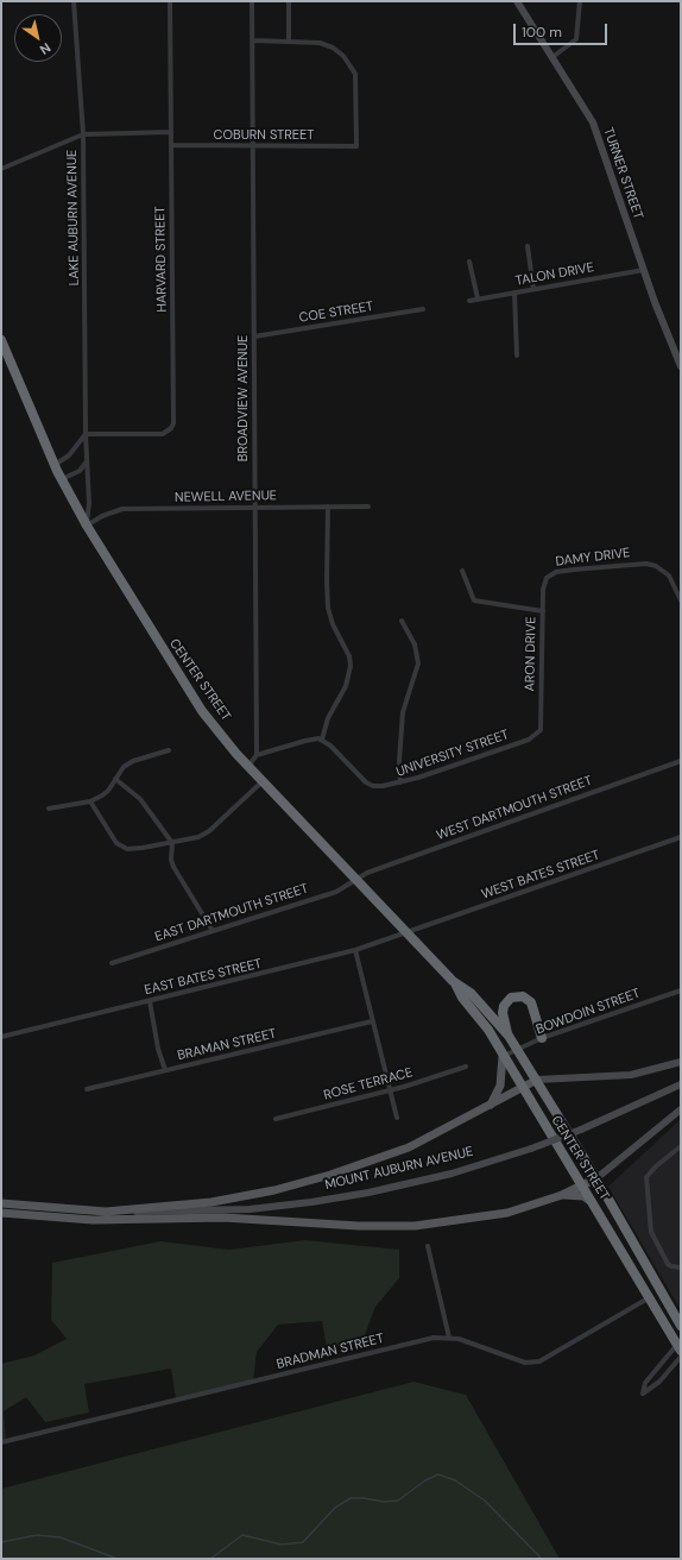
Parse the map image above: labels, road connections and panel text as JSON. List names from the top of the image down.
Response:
{
  "streets": {
    "highway": ["CENTER STREET"],
    "main road": ["TURNER STREET", "MOUNT AUBURN AVENUE"],
    "street": [
      "COBURN STREET",
      "LAKE AUBURN AVENUE",
      "HARVARD STREET",
      "TALON DRIVE",
      "COE STREET",
      "BROADVIEW AVENUE",
      "NEWELL AVENUE",
      "DAMY DRIVE",
      "ARON DRIVE",
      "UNIVERSITY STREET",
      "WEST DARTMOUTH STREET",
      "WEST BATES STREET",
      "EAST DARTMOUTH STREET",
      "EAST BATES STREET",
      "BOWDOIN STREET",
      "BRAMAN STREET",
      "ROSE TERRACE",
      "BRADMAN STREET"
    ]
  },
  "crossings": [
    ["COBURN STREET", "HARVARD STREET"],
    ["COBURN STREET", "BROADVIEW AVENUE"],
    ["TURNER STREET", "TALON DRIVE"],
    ["LAKE AUBURN AVENUE", "HARVARD STREET"],
    ["LAKE AUBURN AVENUE", "NEWELL AVENUE"],
    ["LAKE AUBURN AVENUE", "CENTER STREET"],
    ["COE STREET", "BROADVIEW AVENUE"],
    ["BROADVIEW AVENUE", "NEWELL AVENUE"],
    ["NEWELL AVENUE", "CENTER STREET"],
    ["DAMY DRIVE", "ARON DRIVE"],
    ["ARON DRIVE", "UNIVERSITY STREET"],
    ["CENTER STREET", "WEST DARTMOUTH STREET"],
    ["CENTER STREET", "WEST BATES STREET"],
    ["CENTER STREET", "EAST DARTMOUTH STREET"],
    ["CENTER STREET", "EAST BATES STREET"],
    ["CENTER STREET", "BOWDOIN STREET"],
    ["CENTER STREET", "BRADMAN STREET"],
    ["WEST DARTMOUTH STREET", "EAST DARTMOUTH STREET"],
    ["WEST BATES STREET", "EAST BATES STREET"]
  ],
  "scale_bar": "100 m",
  "north": "bottom right"
}
